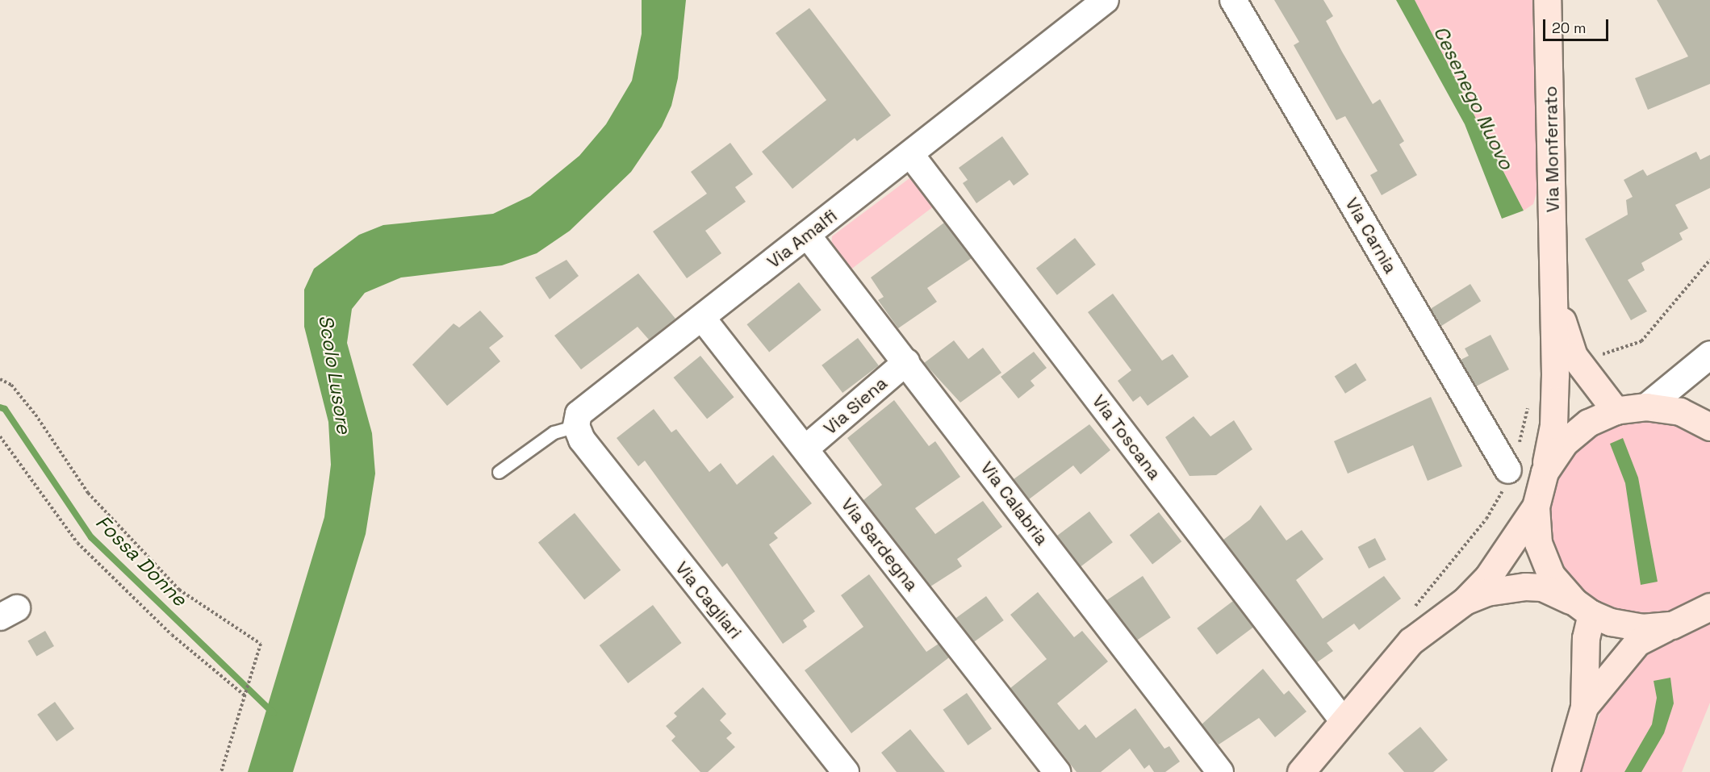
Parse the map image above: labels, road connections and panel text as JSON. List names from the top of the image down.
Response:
{
  "streets": {
    "main road": ["Via Monferrato"],
    "street": [
      "Via Carnia",
      "Via Amalfi",
      "Via Siena",
      "Via Toscana",
      "Via Calabria",
      "Via Sardegna",
      "Via Cagliari"
    ]
  },
  "crossings": [
    ["Via Amalfi", "Via Toscana"],
    ["Via Amalfi", "Via Calabria"],
    ["Via Amalfi", "Via Sardegna"],
    ["Via Amalfi", "Via Cagliari"],
    ["Via Siena", "Via Calabria"],
    ["Via Siena", "Via Sardegna"]
  ],
  "water": ["Cesenego Nuovo", "Scolo Lusore", "Fossa Donne"],
  "scale_bar": "20 m"
}
